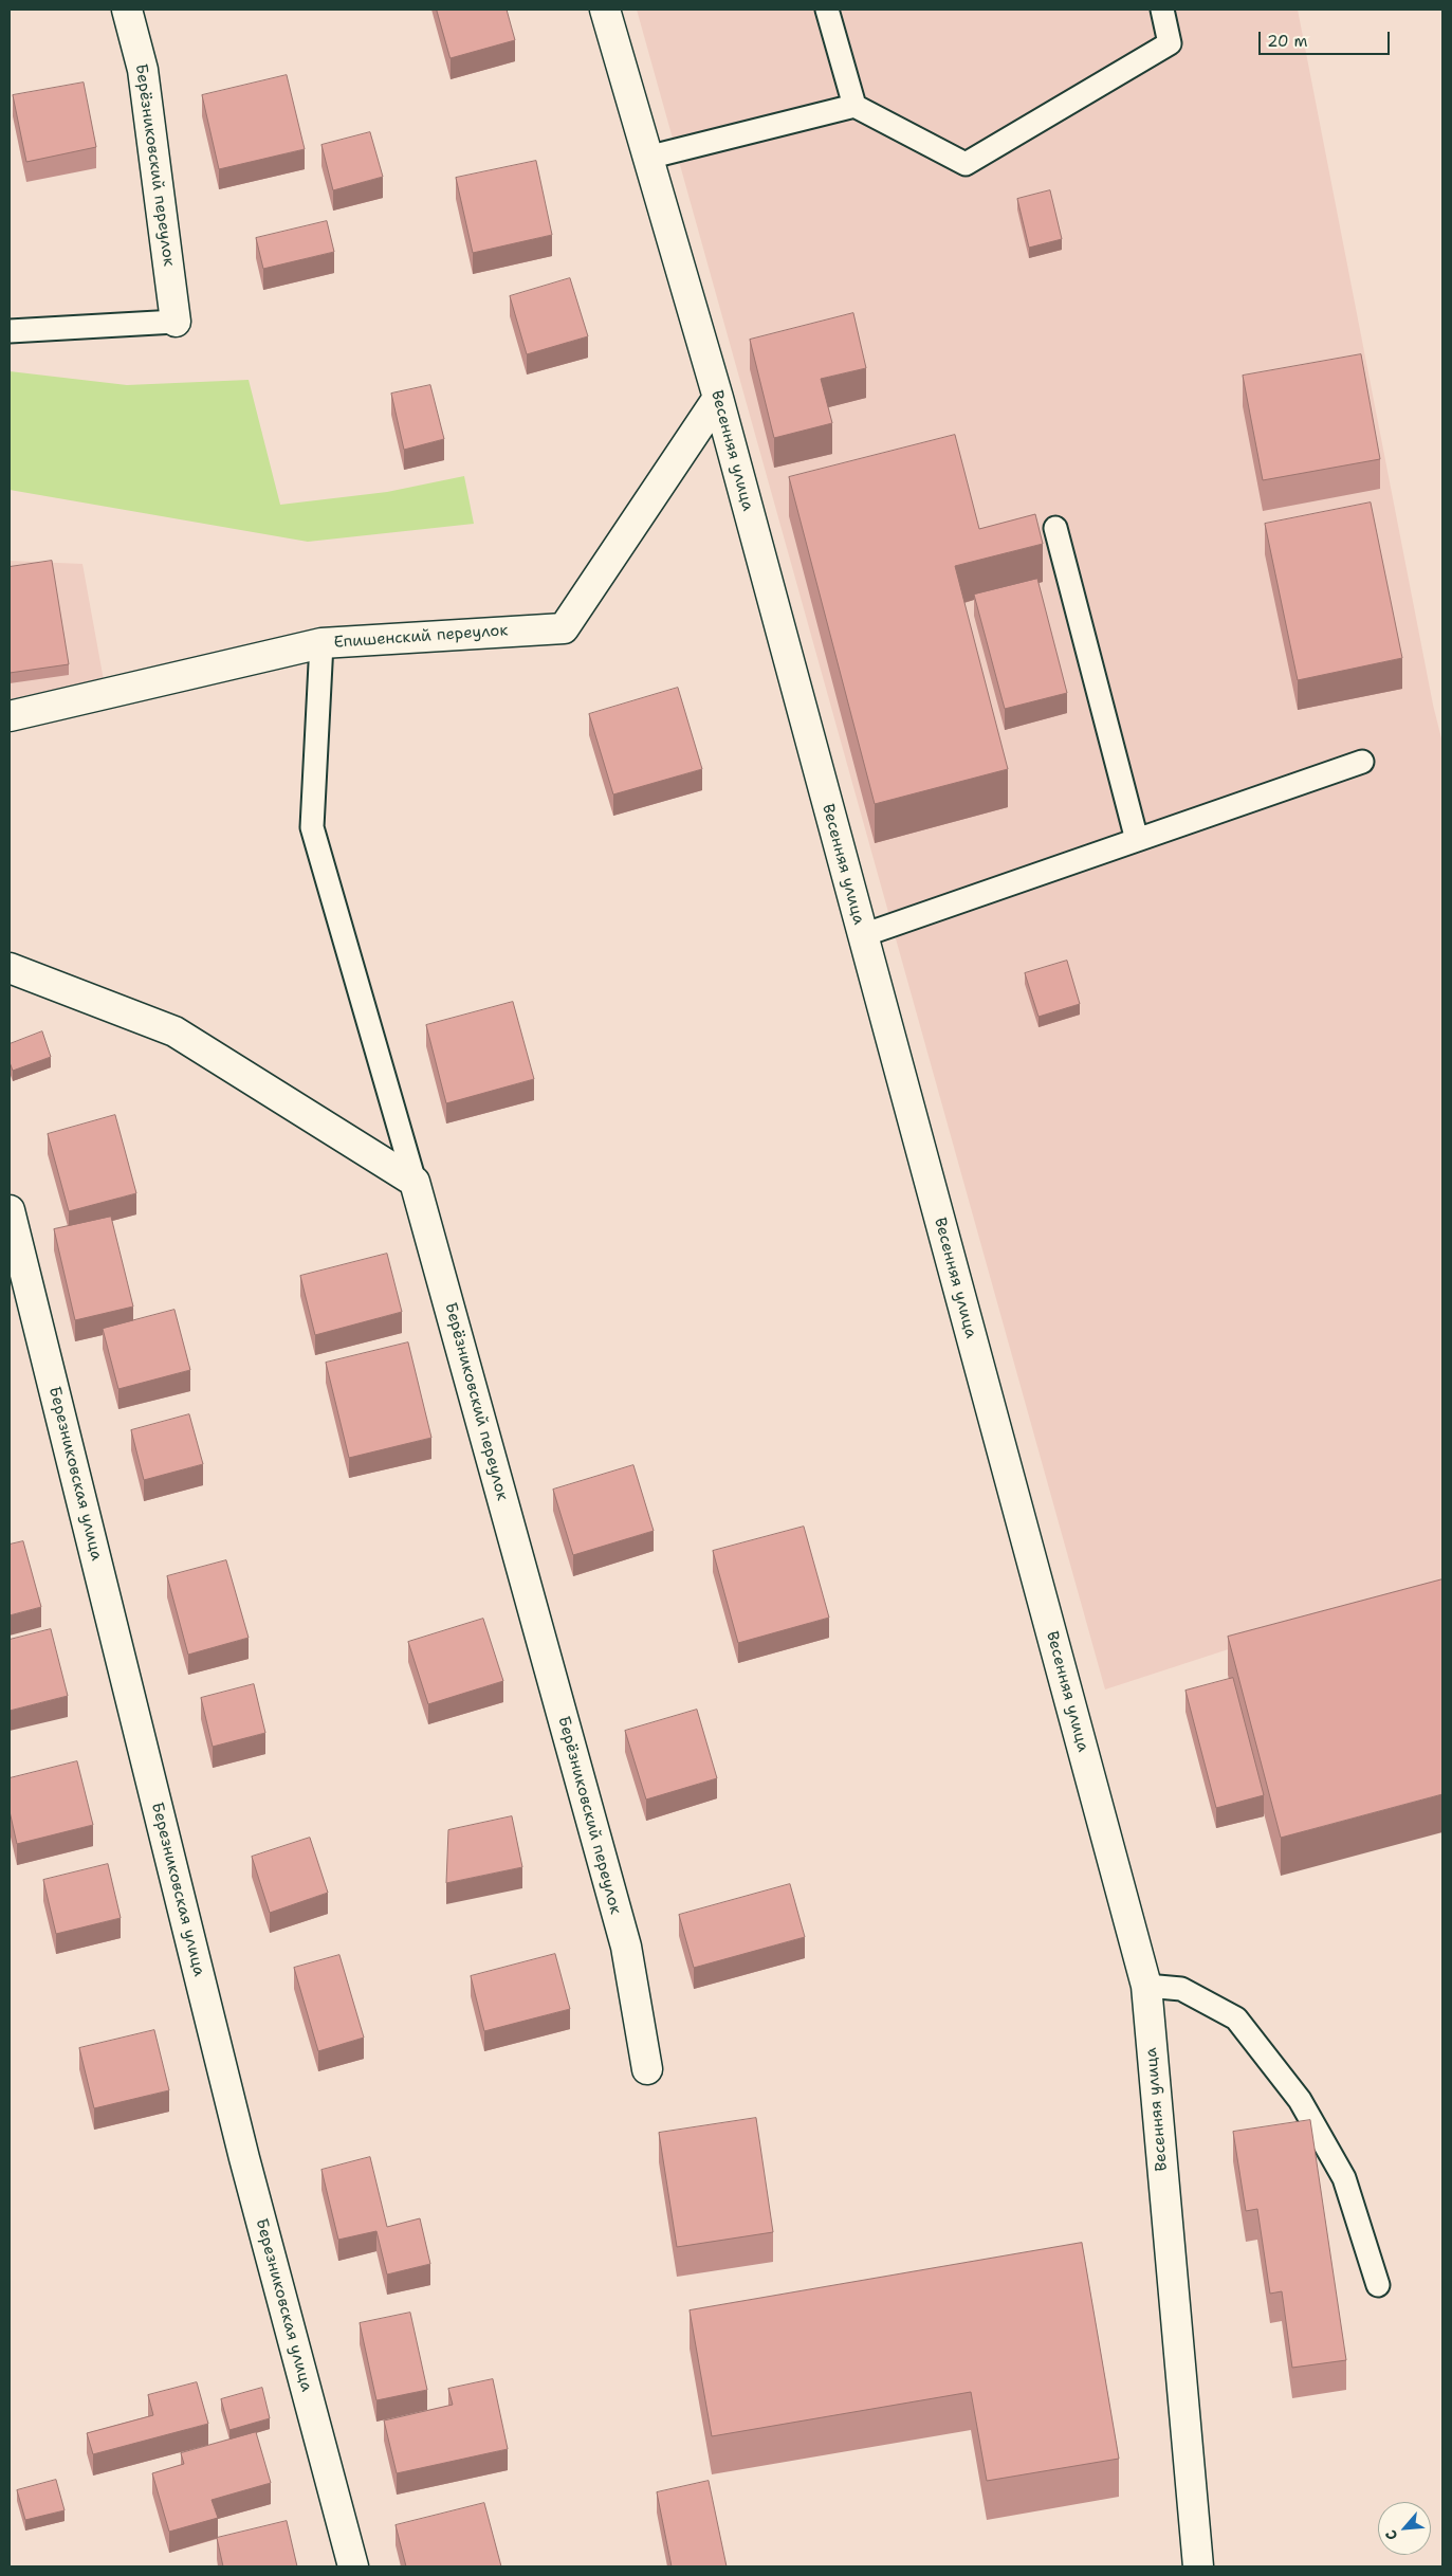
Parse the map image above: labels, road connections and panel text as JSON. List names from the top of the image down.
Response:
{
  "streets": {
    "street": [
      "Берёзниковский переулок",
      "Весенняя улица",
      "Епишенский переулок",
      "Березниковская улица"
    ]
  },
  "crossings": [
    ["Весенняя улица", "Епишенский переулок"]
  ],
  "scale_bar": "20 m",
  "north": "bottom left"
}
